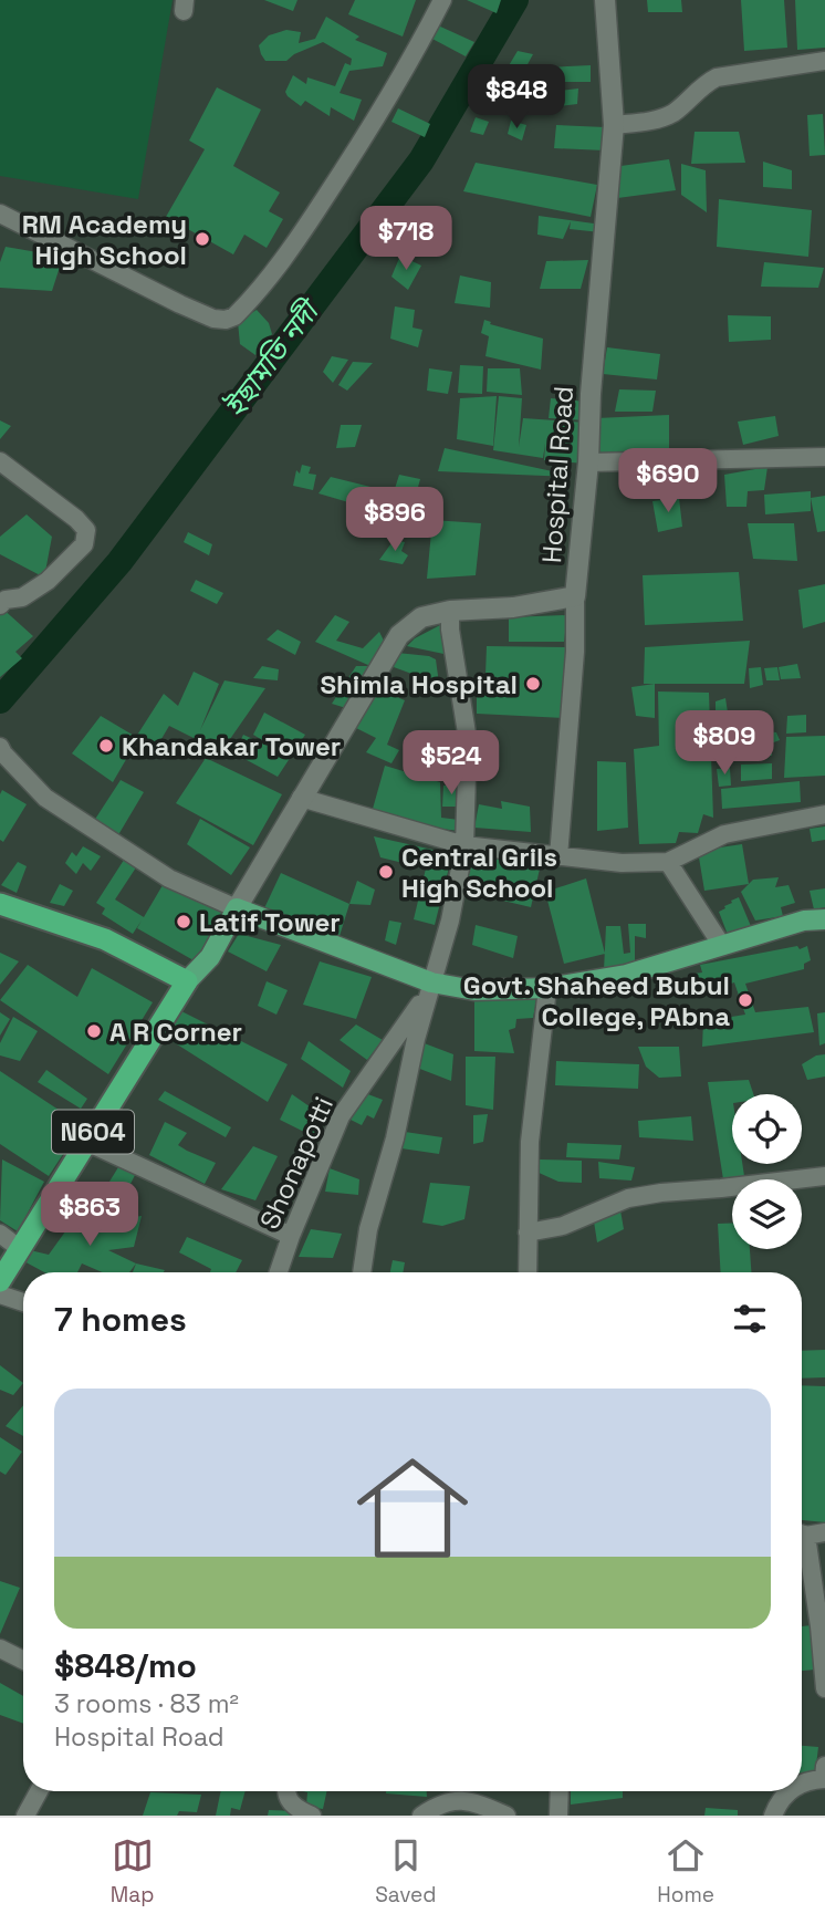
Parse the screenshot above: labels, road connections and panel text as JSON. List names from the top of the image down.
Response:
{
  "streets": {
    "highway": ["N604"],
    "main road": ["Hospital Road"],
    "street": ["Shonapotti"]
  },
  "crossings": [
    ["Hospital Road", "N604"]
  ],
  "water": ["ইছামতি নদী"],
  "places": [
    "RM Academy High School",
    "Shimla Hospital",
    "Khandakar Tower",
    "Central Grils High School",
    "Latif Tower",
    "Govt. Shaheed Bubul College, PAbna",
    "A R Corner"
  ],
  "page": {
    "price": [
      "$848",
      "$718",
      "$690",
      "$896",
      "$809",
      "$524",
      "$863"
    ],
    "heading": "7 homes",
    "list": [
      {
        "name": "$848/mo",
        "note": "3 rooms · 83 m² · Hospital Road"
      }
    ],
    "tabs": ["Map", "Saved", "Home"]
  }
}
